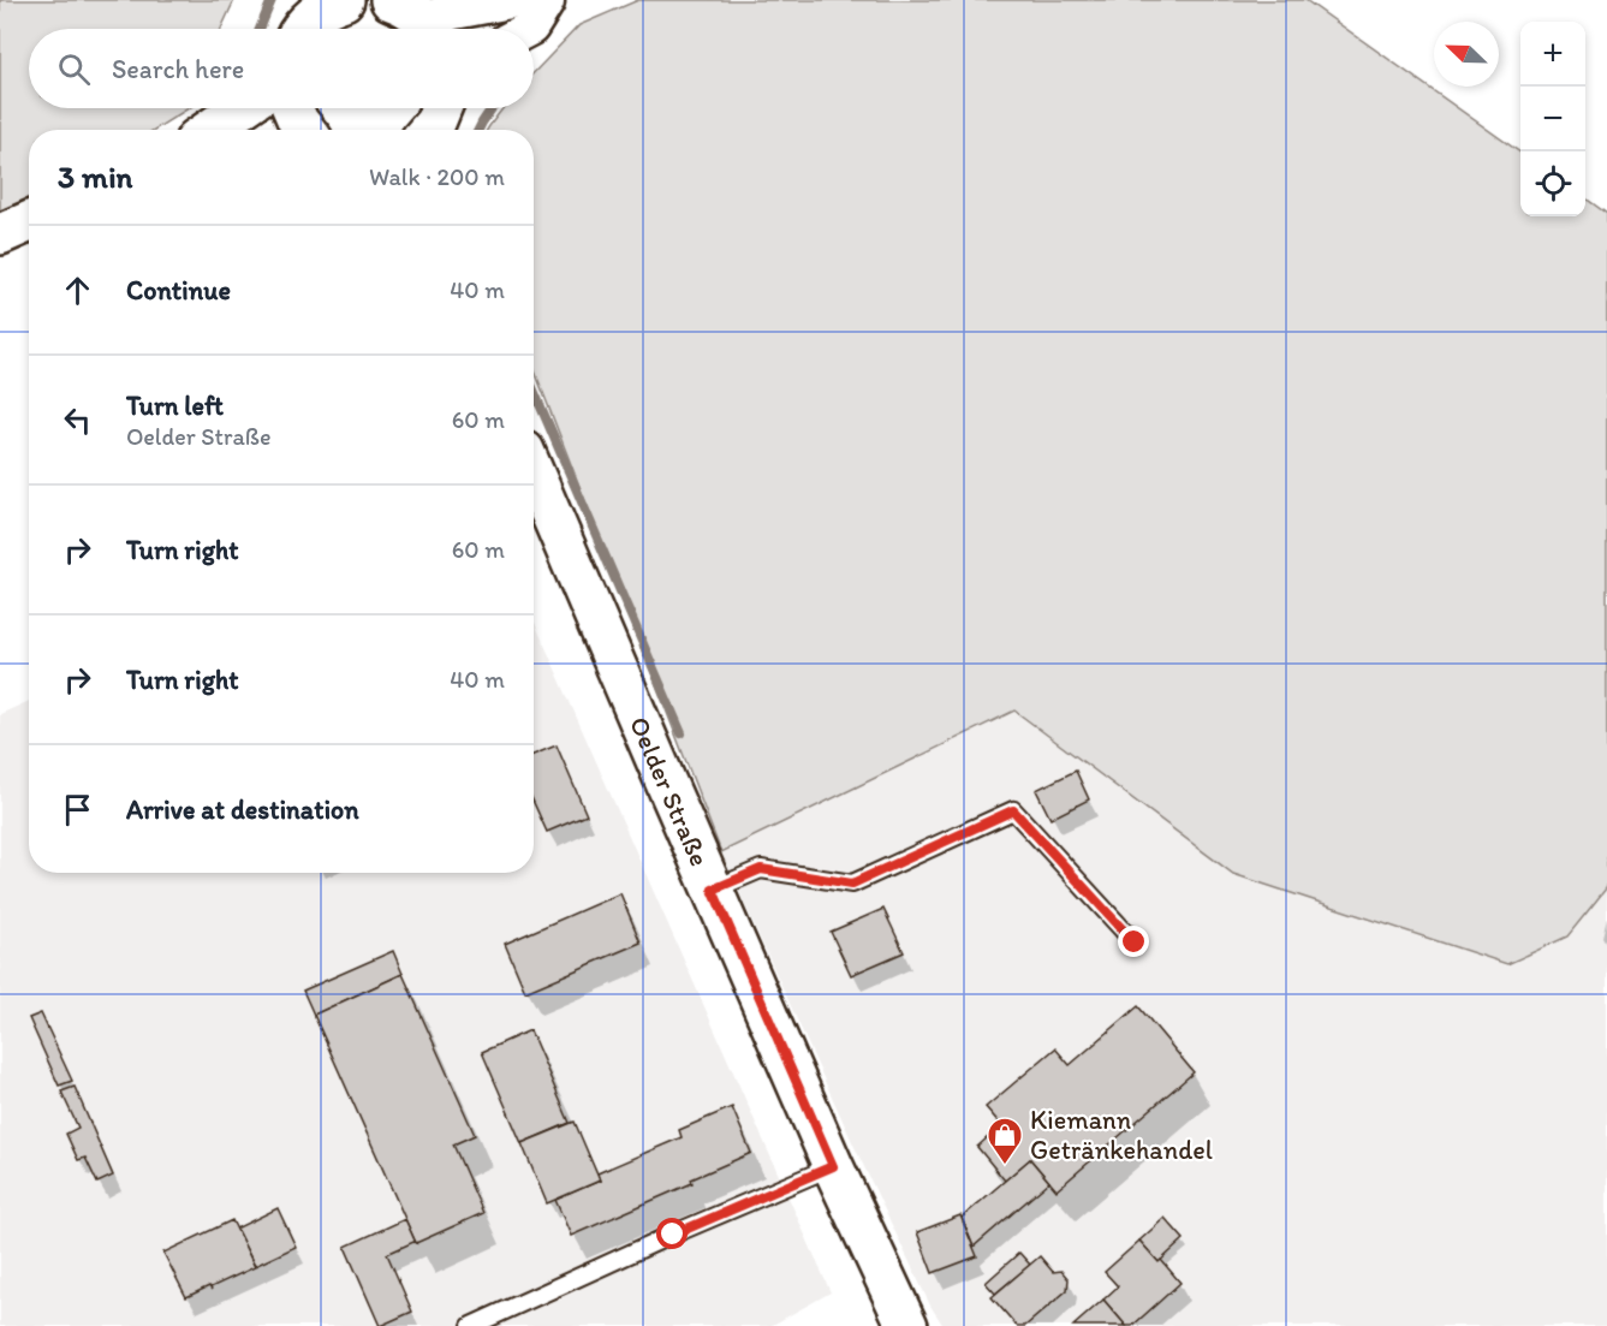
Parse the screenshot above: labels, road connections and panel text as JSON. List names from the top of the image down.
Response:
{
  "streets": {
    "street": ["Oelder Straße"]
  },
  "places": {
    "shop": ["Kiemann Getränkehandel"]
  },
  "north": "top left",
  "page": {
    "map_buttons": ["+", "−"],
    "search": "Search here",
    "heading": ["3 min", "Walk · 200 m"],
    "list": [
      ["Continue", "40 m"],
      ["Turn left", "Oelder Straße", "60 m"],
      ["Turn right", "60 m"],
      ["Turn right", "40 m"],
      "Arrive at destination"
    ]
  }
}
